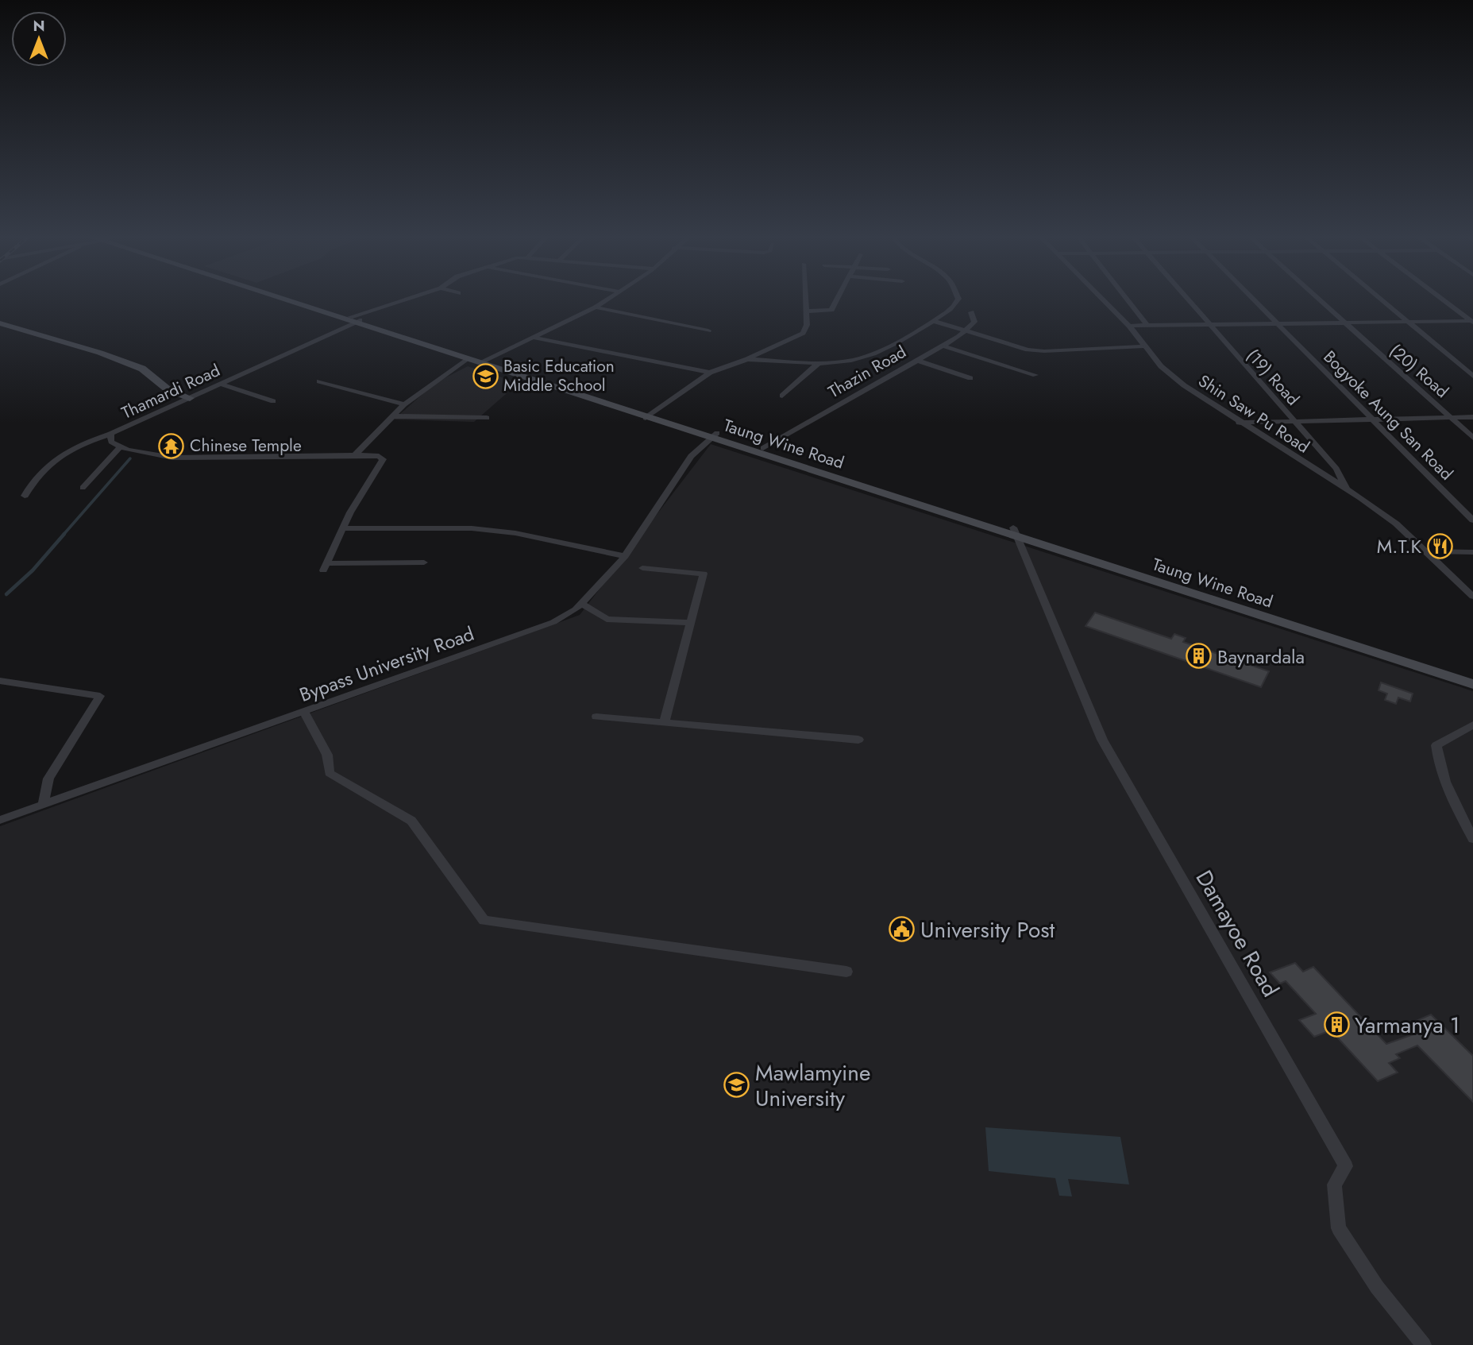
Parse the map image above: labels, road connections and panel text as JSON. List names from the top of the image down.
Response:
{
  "streets": {
    "main road": ["Taung Wine Road"],
    "street": [
      "(20) Road",
      "Thazin Road",
      "(19) Road",
      "Thamardi Road",
      "Shin Saw Pu Road",
      "Bogyoke Aung San Road",
      "Bypass University Road",
      "Damayoe Road"
    ]
  },
  "crossings": [
    ["Thazin Road", "Taung Wine Road"],
    ["(19) Road", "Shin Saw Pu Road"],
    ["Thamardi Road", "Taung Wine Road"],
    ["Taung Wine Road", "Bypass University Road"],
    ["Taung Wine Road", "Damayoe Road"]
  ],
  "places": {
    "school or university": ["Basic Education Middle School", "Mawlamyine University"],
    "temple": ["Chinese Temple"],
    "restaurant": ["M.T.K"],
    "building": ["Baynardala", "Yarmanya 1"],
    "public building": ["University Post"]
  },
  "north": "top"
}
